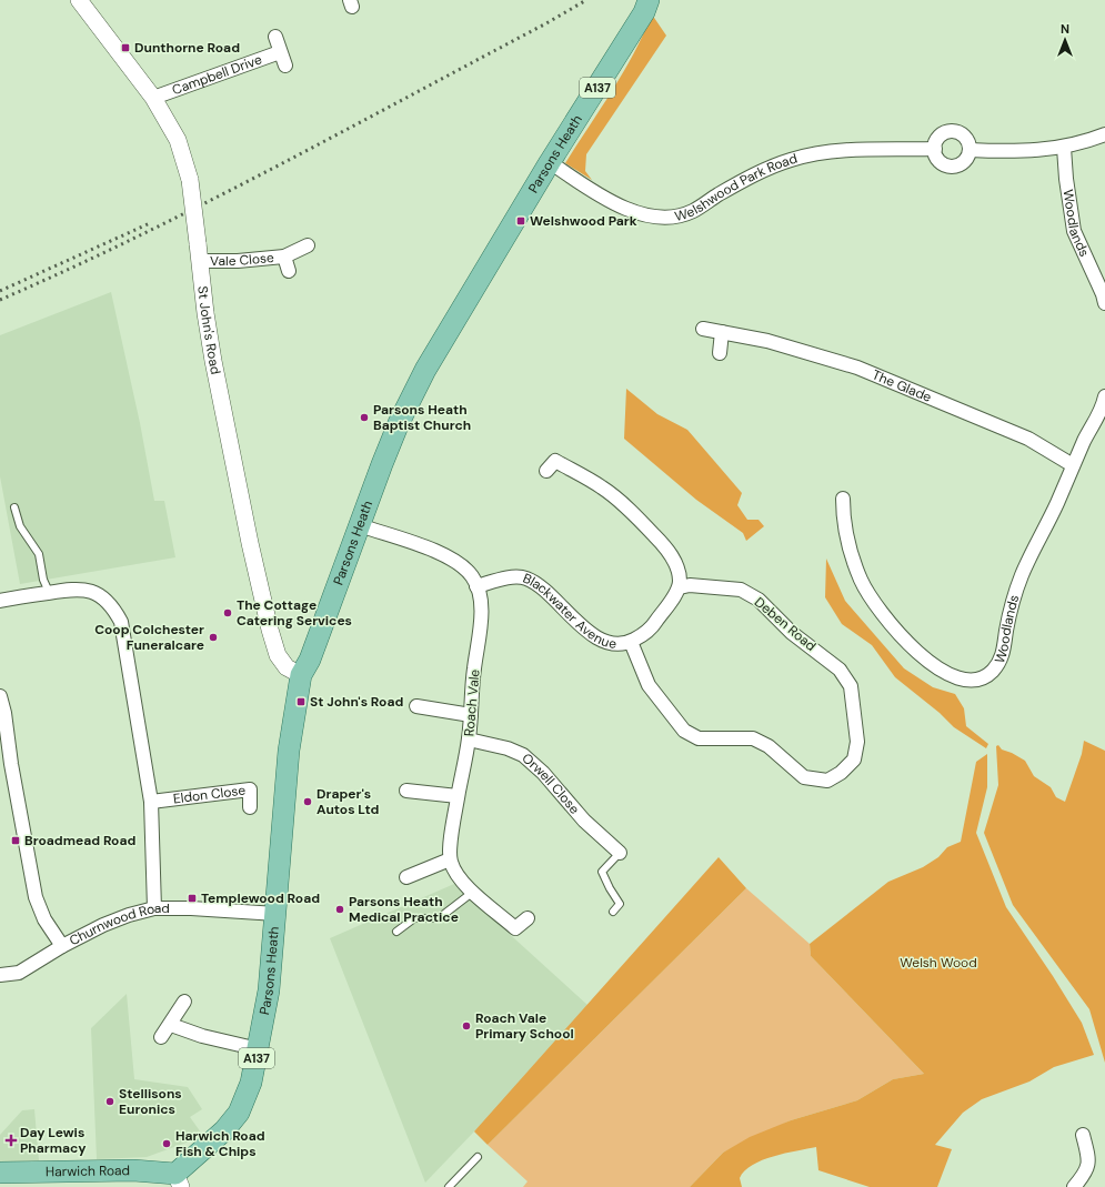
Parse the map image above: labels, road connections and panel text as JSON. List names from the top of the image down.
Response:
{
  "streets": {
    "main road": ["A137", "Parsons Heath", "Harwich Road"],
    "street": [
      "Campbell Drive",
      "Welshwood Park Road",
      "Woodlands",
      "Vale Close",
      "St John's Road",
      "The Glade",
      "Blackwater Avenue",
      "Deben Road",
      "Roach Vale",
      "Orwell Close",
      "Eldon Close",
      "Churnwood Road"
    ]
  },
  "crossings": [
    ["Campbell Drive", "St John's Road"],
    ["Parsons Heath", "Welshwood Park Road"],
    ["Parsons Heath", "St John's Road"],
    ["Parsons Heath", "Roach Vale"],
    ["Parsons Heath", "Churnwood Road"],
    ["Parsons Heath", "Harwich Road"],
    ["Woodlands", "The Glade"],
    ["Vale Close", "St John's Road"],
    ["Blackwater Avenue", "Deben Road"],
    ["Blackwater Avenue", "Roach Vale"],
    ["Roach Vale", "Orwell Close"]
  ],
  "parks": ["Welsh Wood"],
  "places": {
    "transit": [
      "Dunthorne Road",
      "Welshwood Park",
      "St John's Road",
      "Broadmead Road",
      "Templewood Road"
    ],
    "other": [
      "Parsons Heath Baptist Church",
      "The Cottage Catering Services",
      "Coop Colchester Funeralcare",
      "Draper's Autos Ltd",
      "Parsons Heath Medical Practice",
      "Roach Vale Primary School",
      "Stellisons Euronics",
      "Harwich Road Fish & Chips"
    ],
    "health": ["Day Lewis Pharmacy"]
  },
  "north": "top"
}
